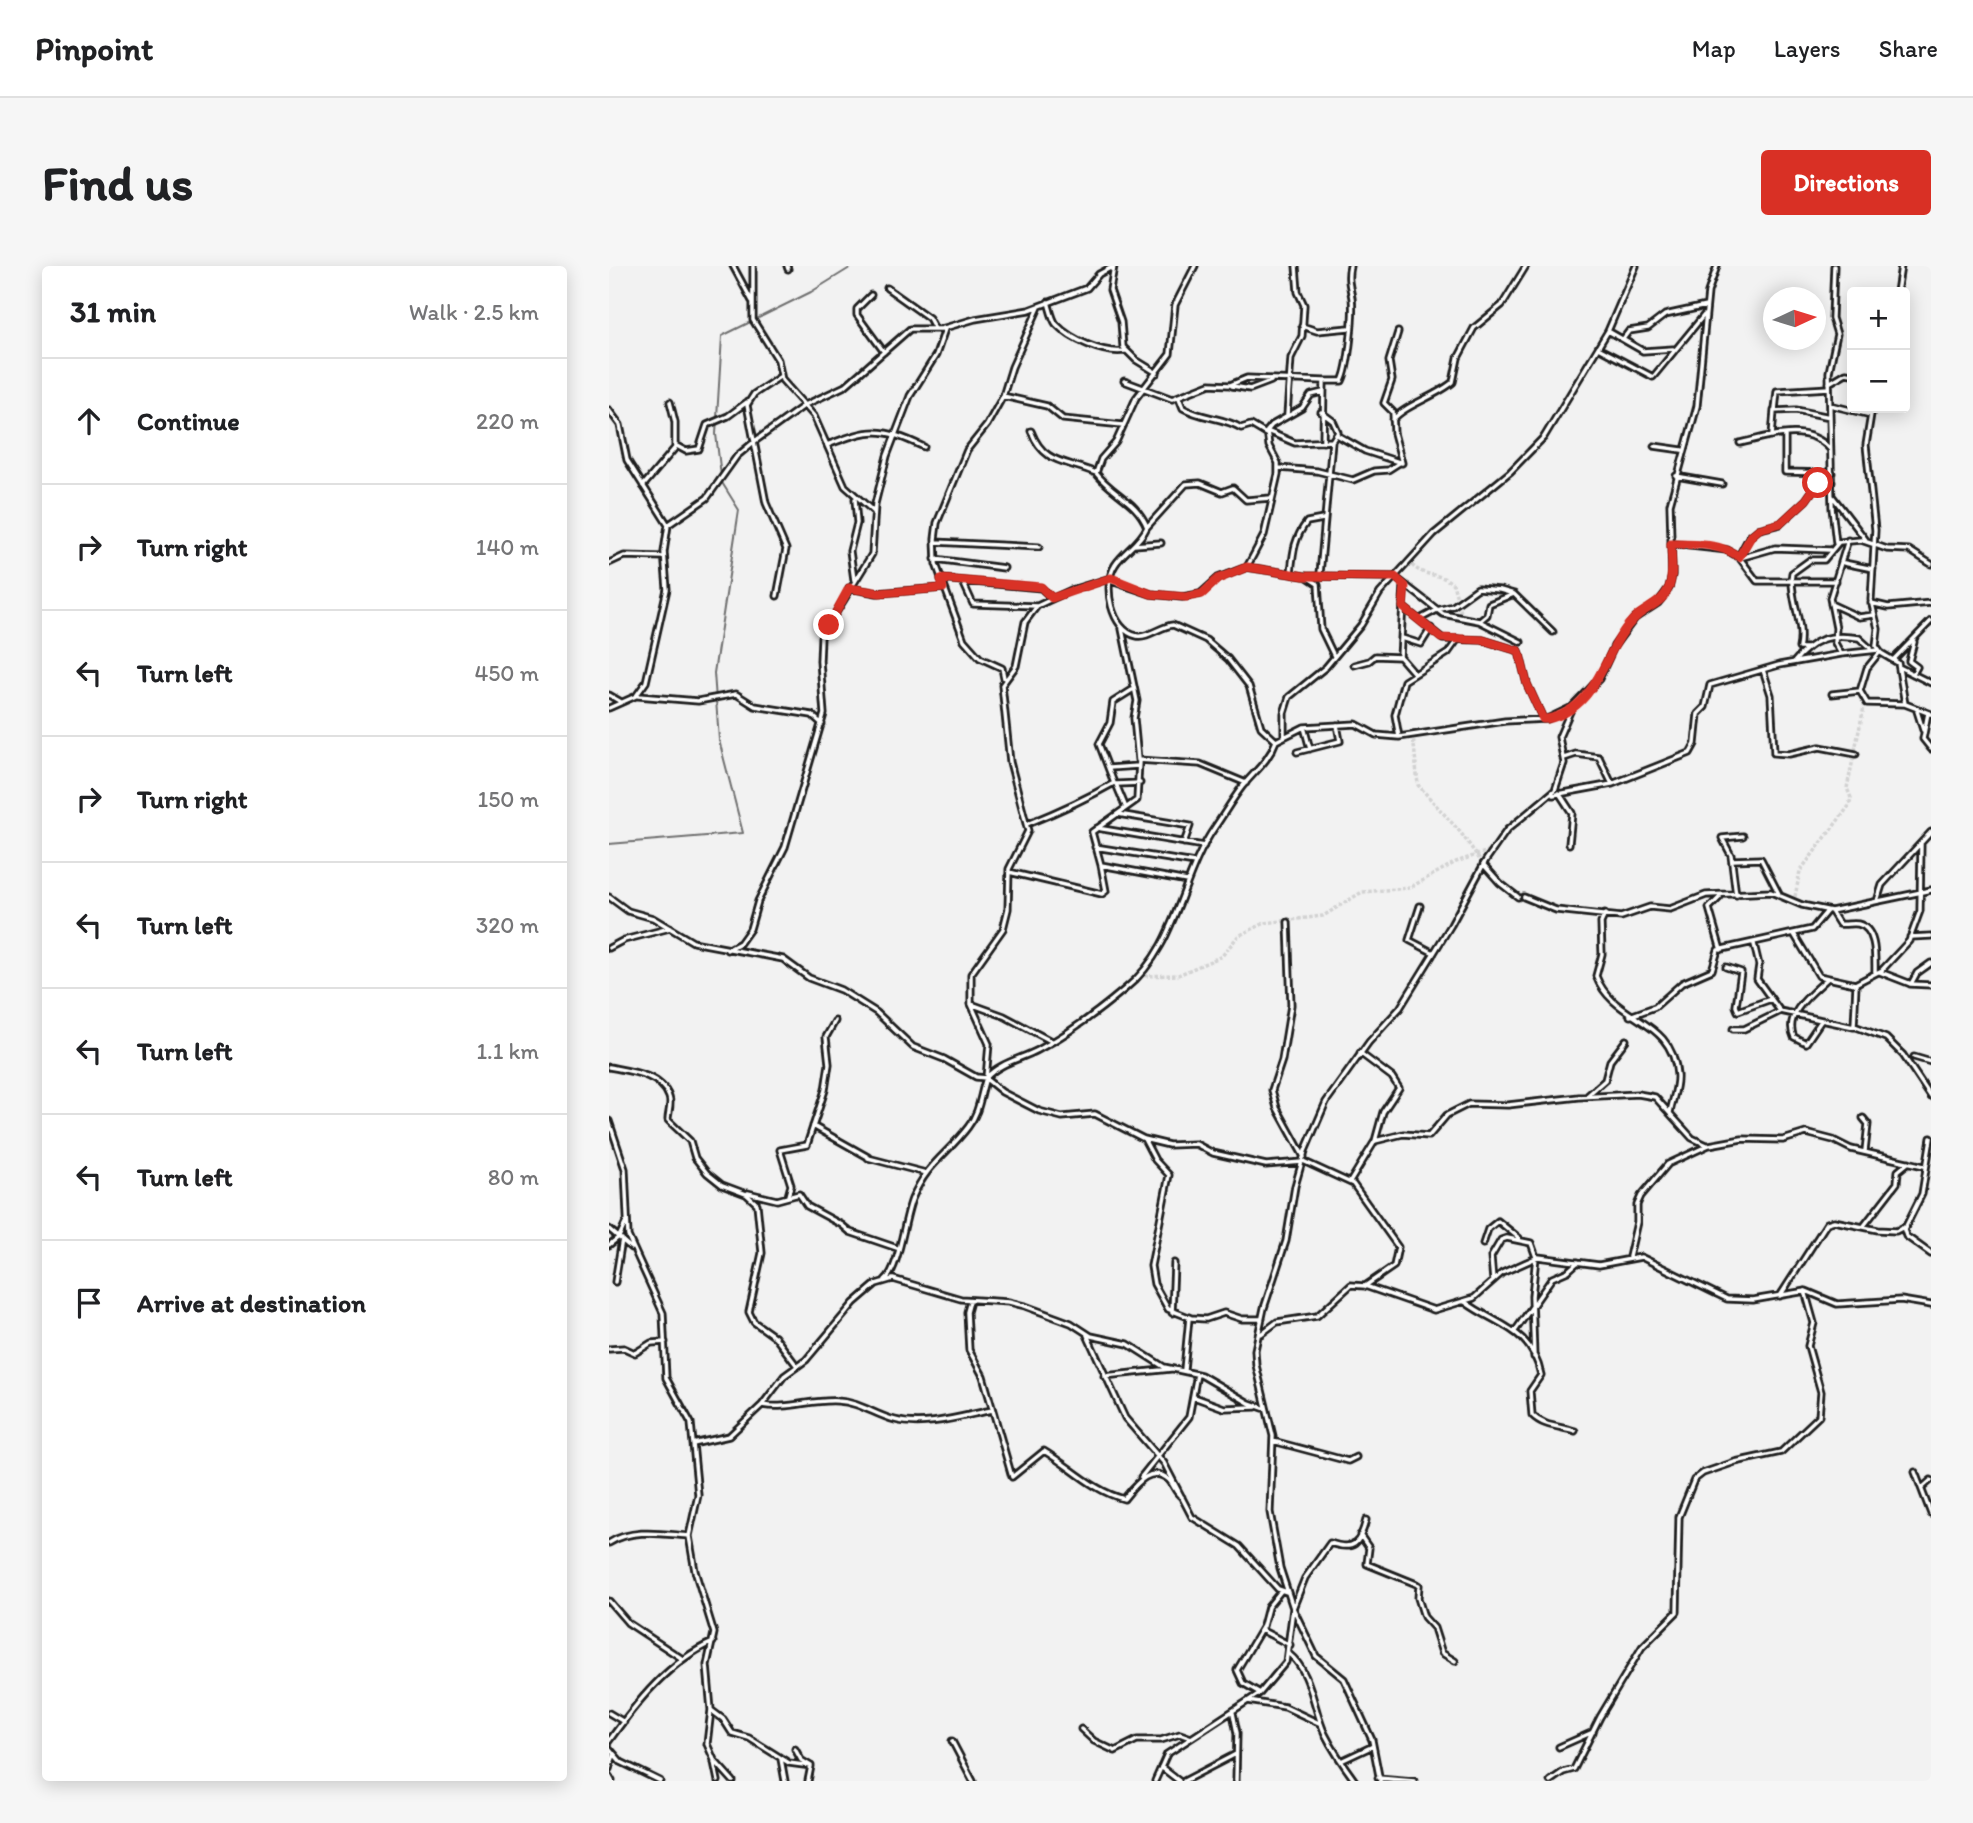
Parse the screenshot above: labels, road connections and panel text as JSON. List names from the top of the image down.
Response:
{
  "north": "right",
  "page": {
    "header": "Pinpoint",
    "nav": ["Map", "Layers", "Share"],
    "buttons": "Directions",
    "title": "Find us",
    "heading": ["31 min", "Walk · 2.5 km"],
    "map_buttons": ["+", "−"],
    "list": [
      ["Continue", "220 m"],
      ["Turn right", "140 m"],
      ["Turn left", "450 m"],
      ["Turn right", "150 m"],
      ["Turn left", "320 m"],
      ["Turn left", "1.1 km"],
      ["Turn left", "80 m"],
      "Arrive at destination"
    ]
  }
}
